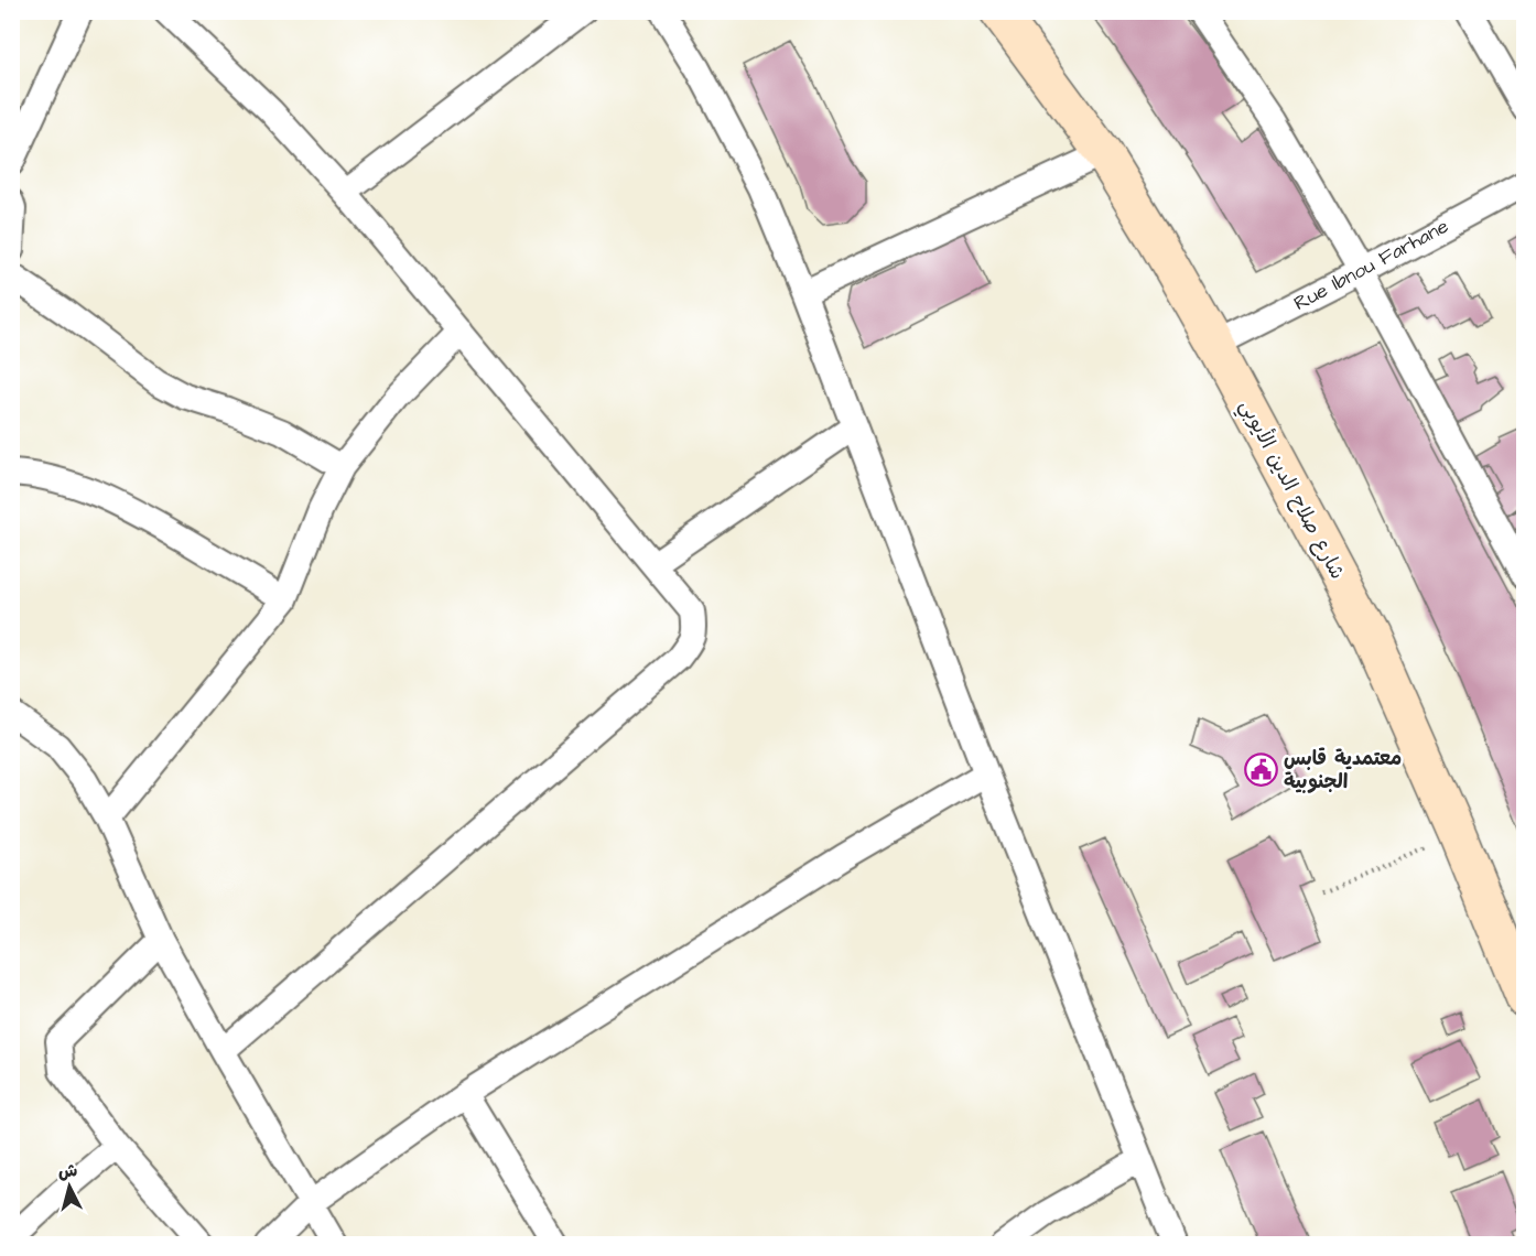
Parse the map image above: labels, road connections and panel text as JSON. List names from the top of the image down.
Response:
{
  "streets": {
    "main road": ["شارع صلاح الدين الأيوبي"],
    "street": ["Rue Ibnou Farhane"]
  },
  "crossings": [
    ["Rue Ibnou Farhane", "شارع صلاح الدين الأيوبي"]
  ],
  "places": {
    "public building": ["معتمدية قابس الجنوبية"]
  },
  "north": "top"
}
